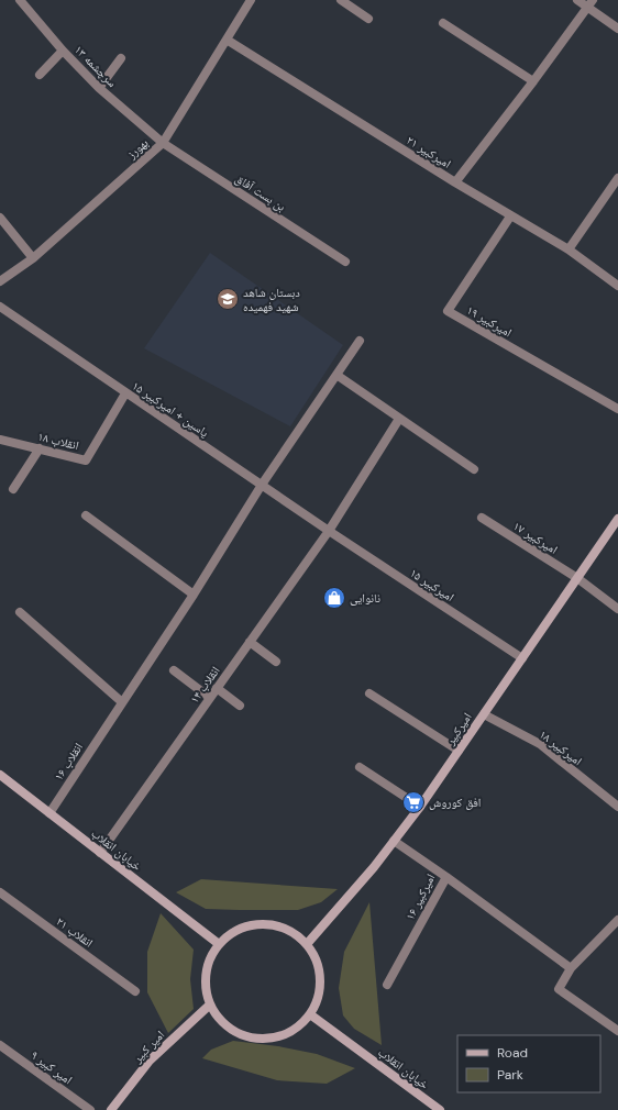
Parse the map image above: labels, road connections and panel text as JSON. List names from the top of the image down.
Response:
{
  "streets": {
    "main road": ["امیرکبیر", "خیابان انقلاب", "امیر کبیر"],
    "street": [
      "سرچشمه ۱۳",
      "بهورز",
      "امیرکبیر ۲۱",
      "بن بست آفاق",
      "امیرکبیر ۱۹",
      "یاسین + امیرکبیر ۱۵",
      "انقلاب ۱۸",
      "امیرکبیر ۱۷",
      "امیرکبیر ۱۵",
      "انقلاب ۱۴",
      "امیرکبیر ۱۸",
      "انقلاب ۱۶",
      "امیرکبیر ۱۶",
      "انقلاب ۲۱",
      "امیر کبیر ۹"
    ]
  },
  "crossings": [
    ["سرچشمه ۱۳", "بهورز"],
    ["سرچشمه ۱۳", "بن بست آفاق"],
    ["بهورز", "امیرکبیر ۲۱"],
    ["بهورز", "بن بست آفاق"],
    ["امیرکبیر ۲۱", "امیرکبیر ۱۹"],
    ["یاسین + امیرکبیر ۱۵", "انقلاب ۱۸"],
    ["یاسین + امیرکبیر ۱۵", "امیرکبیر ۱۵"],
    ["یاسین + امیرکبیر ۱۵", "انقلاب ۱۴"],
    ["یاسین + امیرکبیر ۱۵", "انقلاب ۱۶"],
    ["امیرکبیر ۱۷", "امیرکبیر"],
    ["امیرکبیر ۱۵", "انقلاب ۱۴"],
    ["امیرکبیر ۱۵", "امیرکبیر"],
    ["انقلاب ۱۴", "خیابان انقلاب"],
    ["امیرکبیر", "امیرکبیر ۱۸"],
    ["امیرکبیر", "خیابان انقلاب"],
    ["امیرکبیر", "امیرکبیر ۱۶"],
    ["امیرکبیر", "امیر کبیر"],
    ["انقلاب ۱۶", "خیابان انقلاب"],
    ["خیابان انقلاب", "امیر کبیر"]
  ],
  "places": {
    "school or university": ["دبستان شاهد شهید فهمیده"],
    "shop": ["نانوایی"],
    "supermarket": ["افق کوروش"]
  },
  "legend": ["Road", "Park"]
}
